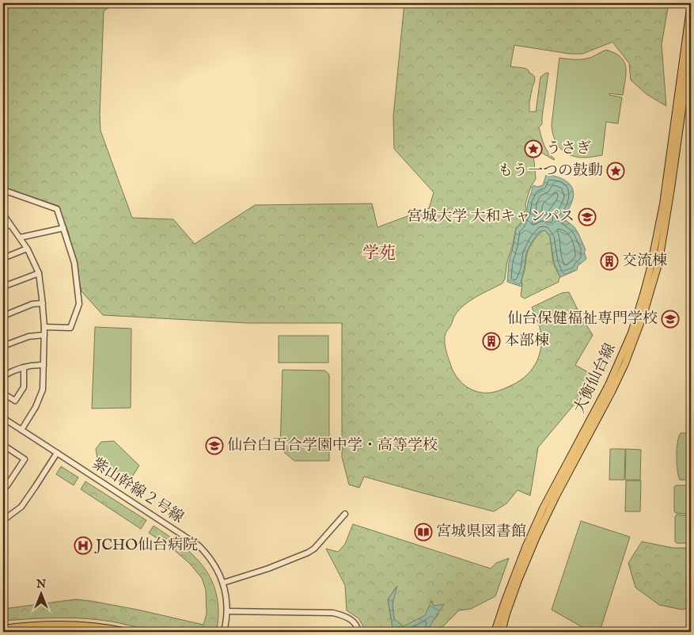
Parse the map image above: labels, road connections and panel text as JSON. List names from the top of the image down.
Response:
{
  "streets": {
    "main road": ["大衡仙台線"],
    "street": ["紫山幹線２号線"]
  },
  "districts": ["学苑"],
  "places": {
    "place": ["うさぎ", "もう一つの鼓動"],
    "school or university": ["宮城大学 大和キャンパス", "仙台保健福祉専門学校", "仙台白百合学園中学・高等学校"],
    "building": ["交流棟", "本部棟"],
    "library": ["宮城県図書館"],
    "hospital": ["JCHO仙台病院"]
  },
  "north": "top"
}
